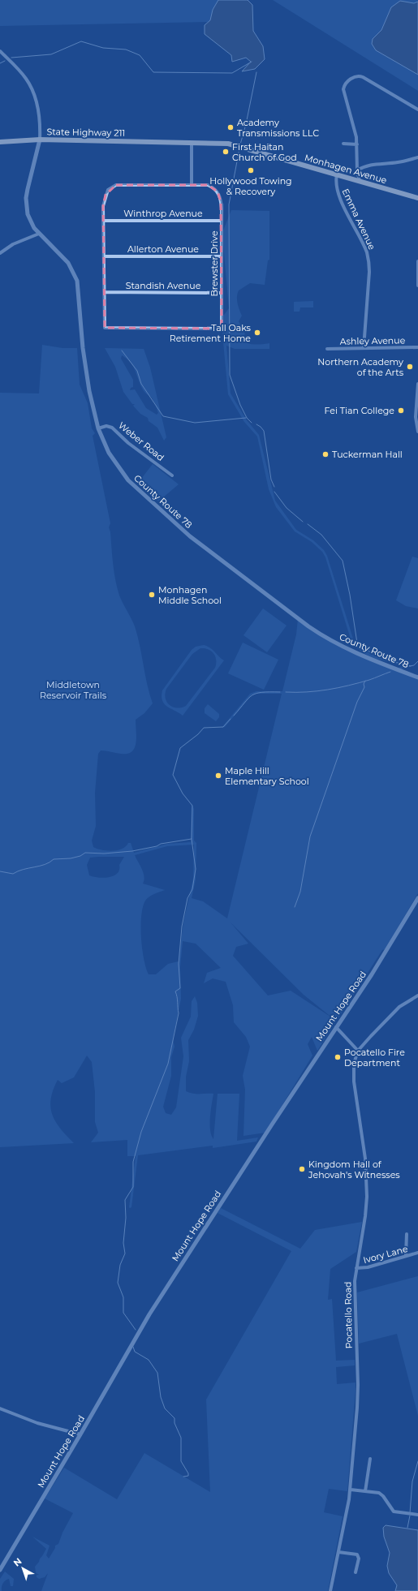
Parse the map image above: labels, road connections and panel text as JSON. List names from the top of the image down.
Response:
{
  "streets": {
    "main road": ["State Highway 211", "Monhagen Avenue"],
    "street": [
      "Winthrop Avenue",
      "Emma Avenue",
      "Allerton Avenue",
      "Brewster Drive",
      "Standish Avenue",
      "Ashley Avenue",
      "Weber Road",
      "County Route 78",
      "Mount Hope Road",
      "Ivory Lane",
      "Pocatello Road"
    ]
  },
  "crossings": [
    ["State Highway 211", "Monhagen Avenue"],
    ["State Highway 211", "County Route 78"],
    ["Monhagen Avenue", "Emma Avenue"],
    ["Winthrop Avenue", "Brewster Drive"],
    ["Emma Avenue", "Ashley Avenue"],
    ["Allerton Avenue", "Brewster Drive"],
    ["Brewster Drive", "Standish Avenue"],
    ["Weber Road", "County Route 78"],
    ["Ivory Lane", "Pocatello Road"]
  ],
  "parks": ["Middletown Reservoir Trails"],
  "places": [
    "Academy Transmissions LLC",
    "First Haitan Church of God",
    "Hollywood Towing & Recovery",
    "Tall Oaks Retirement Home",
    "Northern Academy of the Arts",
    "Fei Tian College",
    "Tuckerman Hall",
    "Monhagen Middle School",
    "Maple Hill Elementary School",
    "Pocatello Fire Department",
    "Kingdom Hall of Jehovah's Witnesses"
  ],
  "north": "top left"
}
